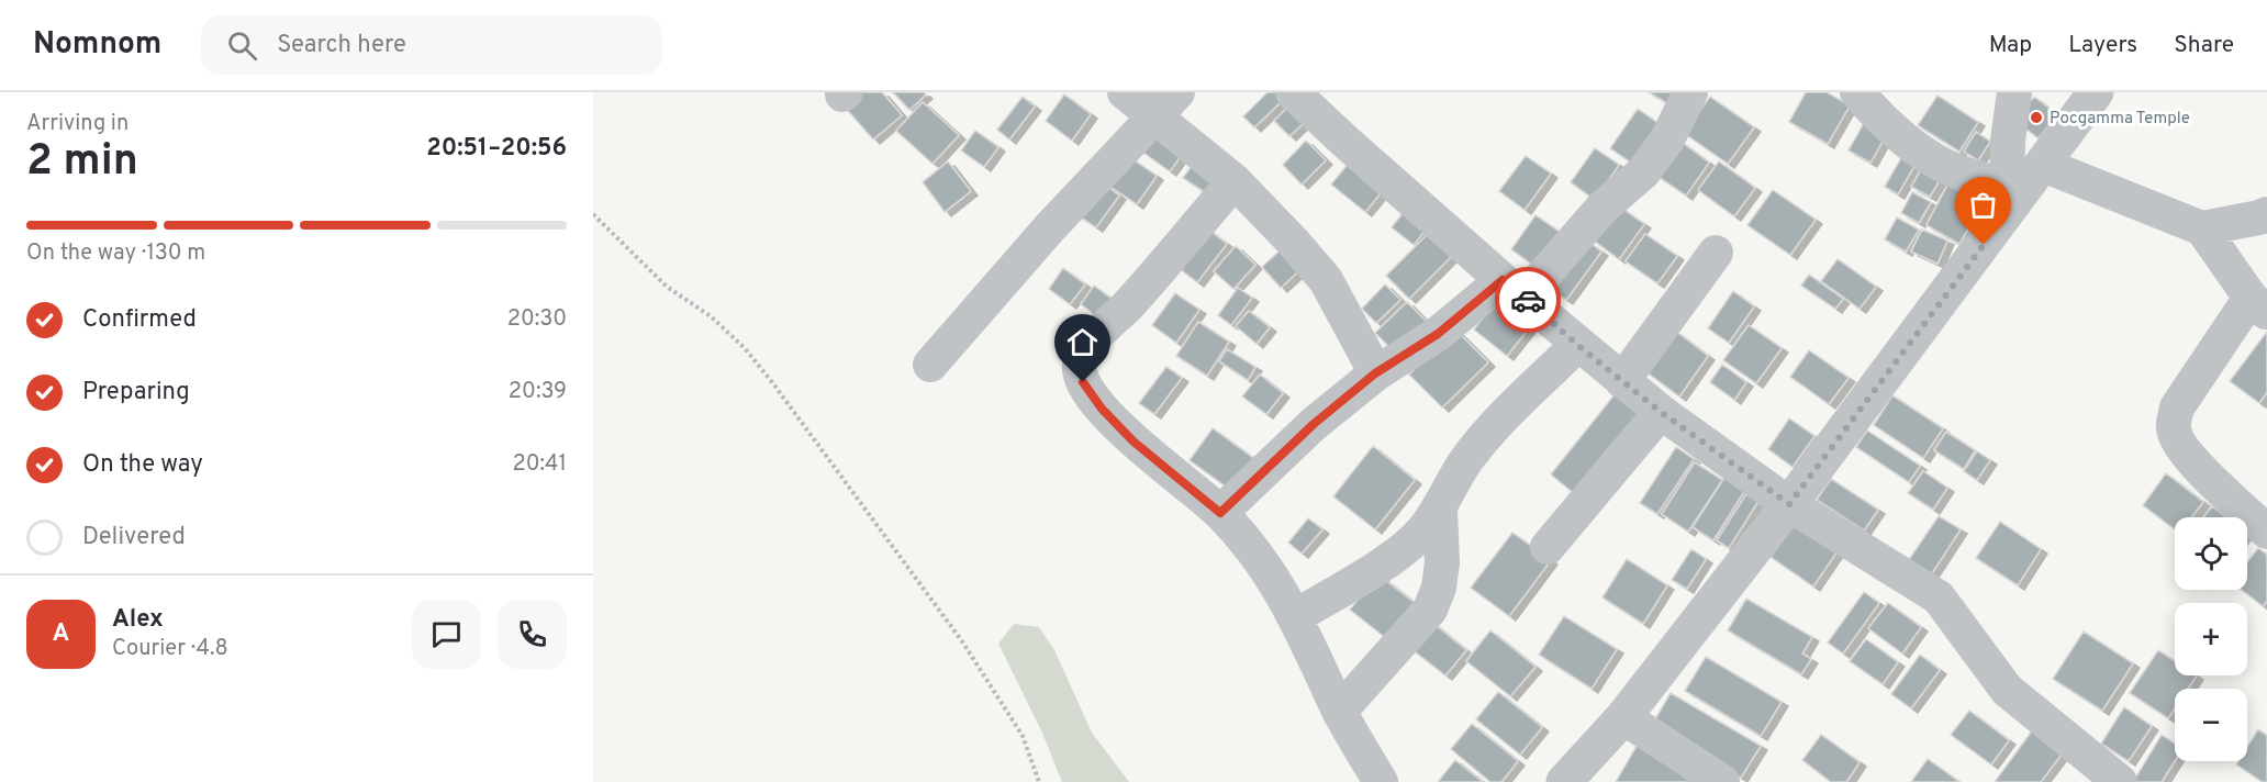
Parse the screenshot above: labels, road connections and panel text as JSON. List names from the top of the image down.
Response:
{
  "places": ["Pocgamma Temple"],
  "page": {
    "header": "Nomnom",
    "search": "Search here",
    "nav": ["Map", "Layers", "Share"],
    "heading": ["2 min", "Arriving in", "20:51–20:56"],
    "panel": ["Alex", "Courier · 4.8"],
    "bar": "On the way · 130 m",
    "list": [
      ["Confirmed", "20:30"],
      ["Preparing", "20:39"],
      ["On the way", "20:41"],
      "Delivered"
    ],
    "map_buttons": ["+", "−"],
    "round": "A"
  }
}
